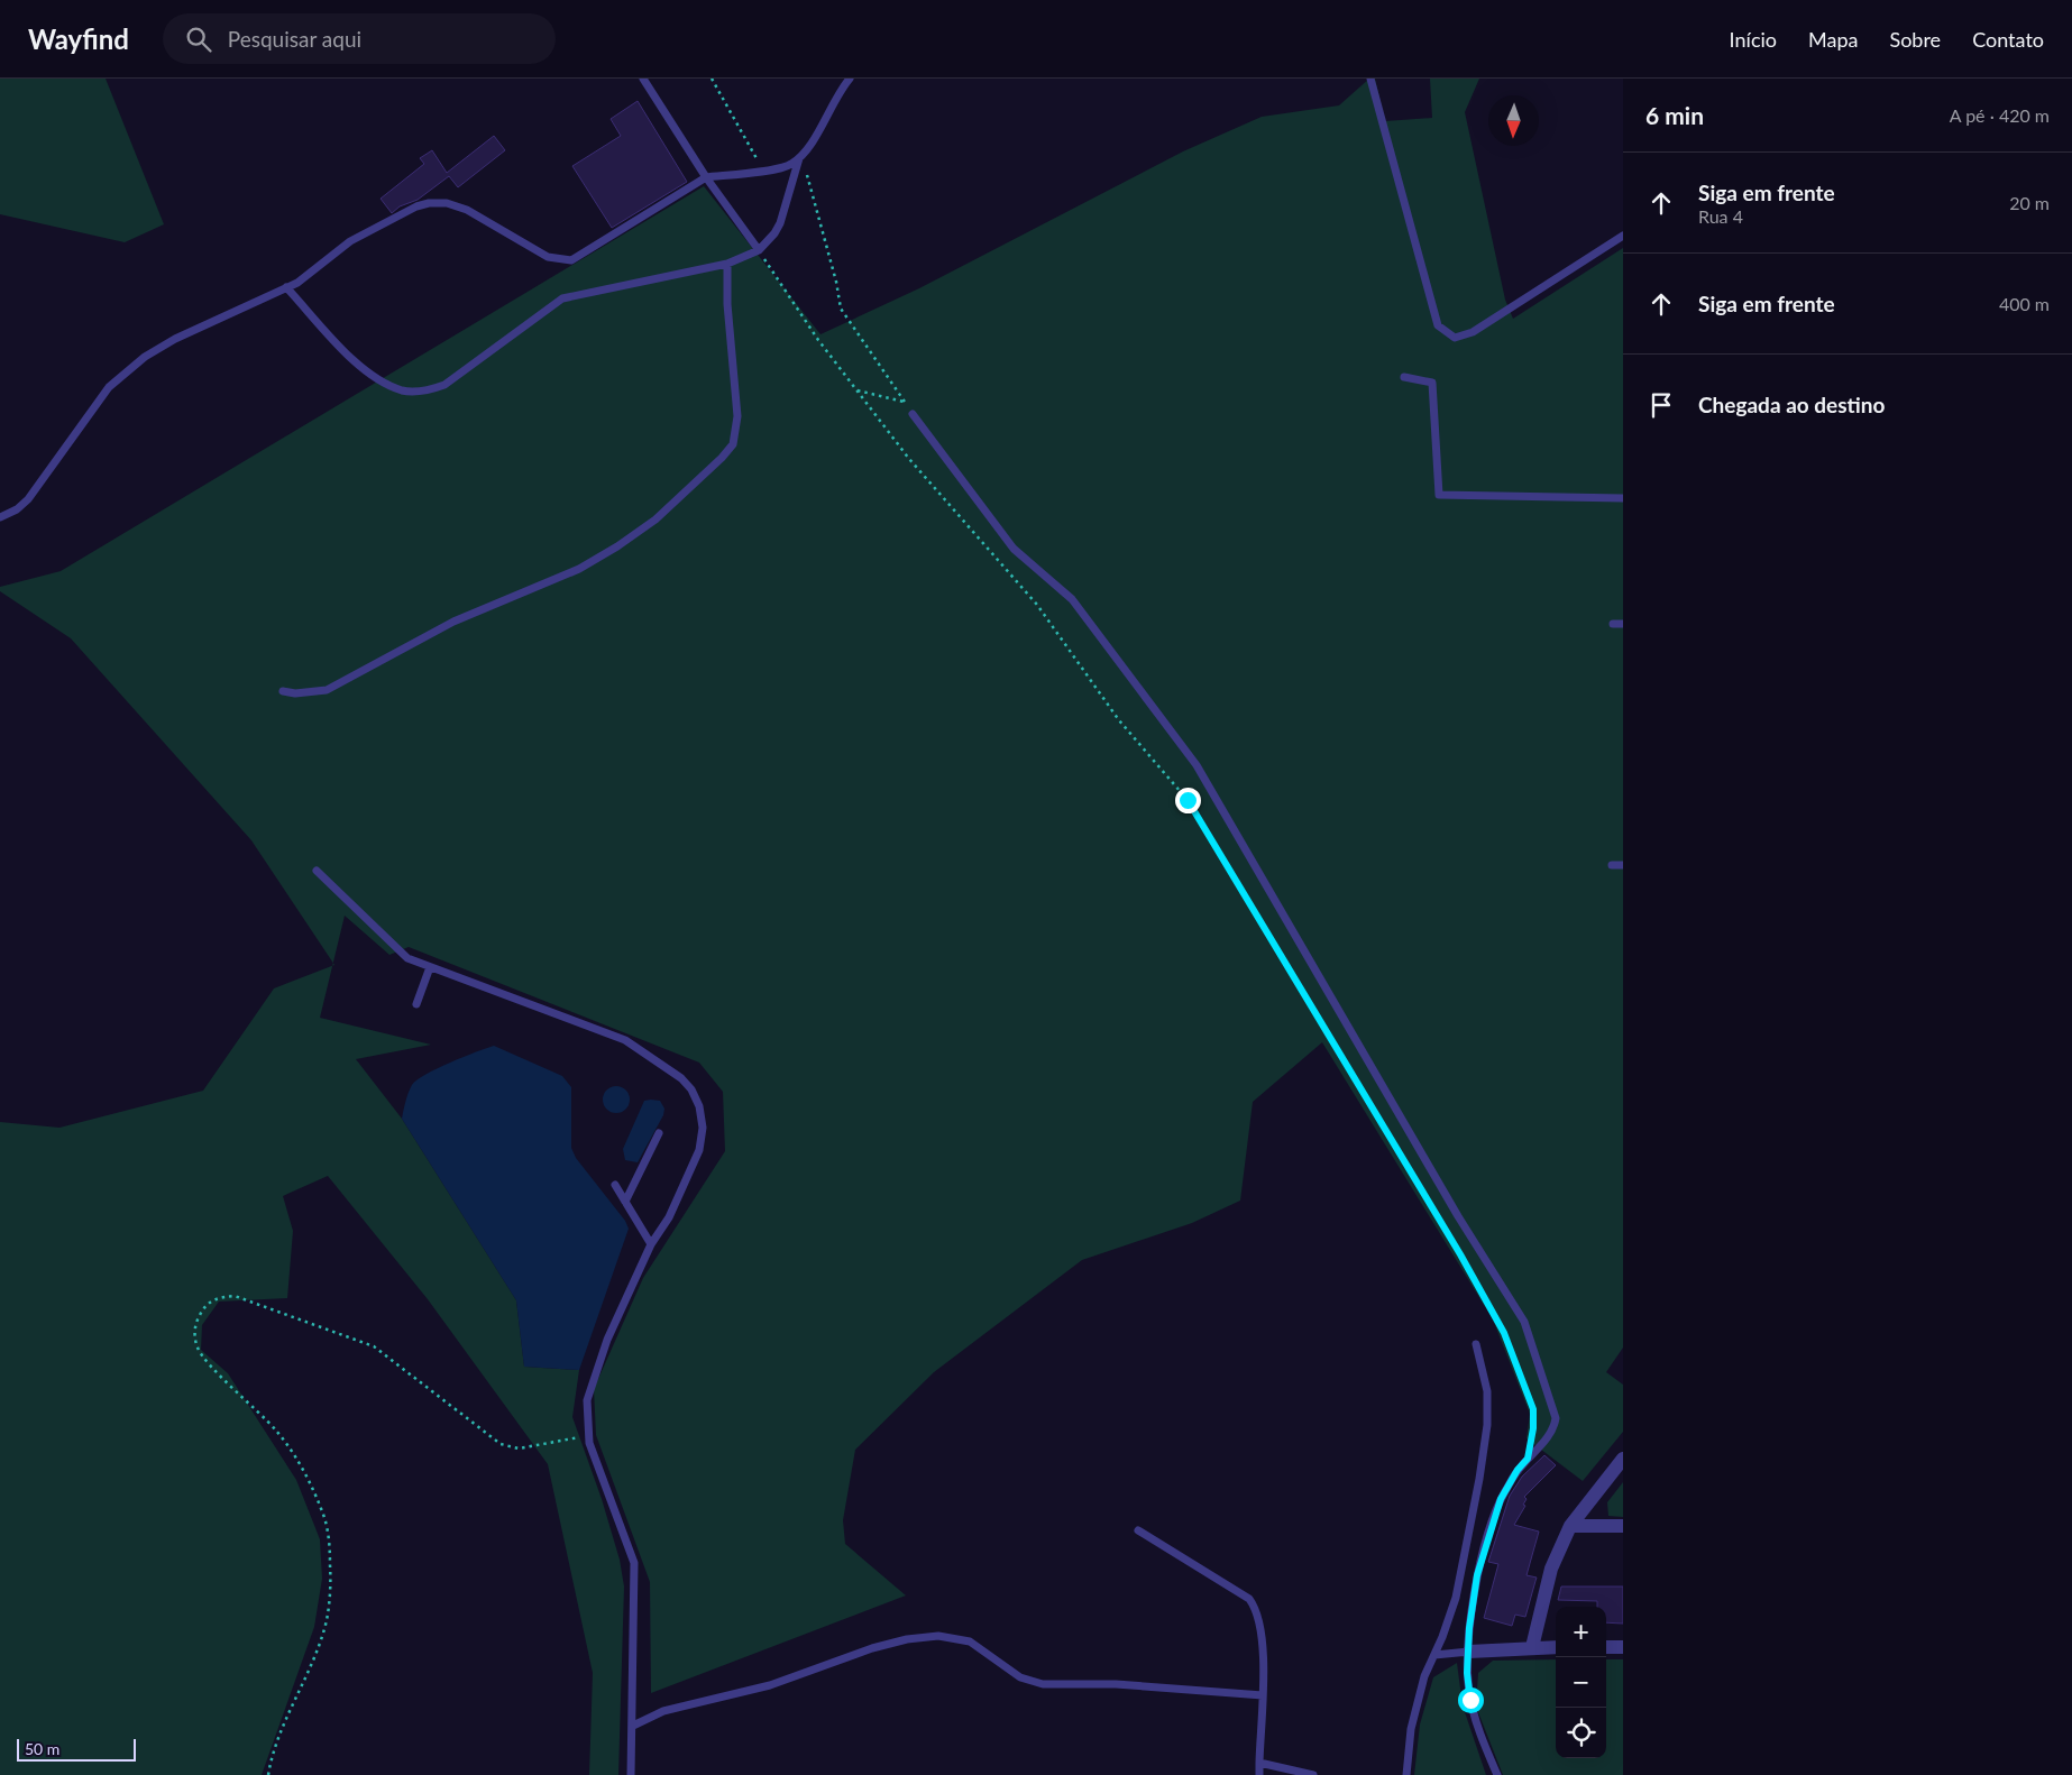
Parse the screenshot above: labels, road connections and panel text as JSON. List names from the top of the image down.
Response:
{
  "scale_bar": "50 m",
  "north": "bottom",
  "page": {
    "header": "Wayfind",
    "search": "Pesquisar aqui",
    "nav": [
      "Início",
      "Mapa",
      "Sobre",
      "Contato"
    ],
    "heading": ["6 min", "A pé · 420 m"],
    "list": [
      ["Siga em frente", "Rua 4", "20 m"],
      ["Siga em frente", "400 m"],
      "Chegada ao destino"
    ],
    "map_buttons": ["+", "−"],
    "scale": "50 m"
  }
}
